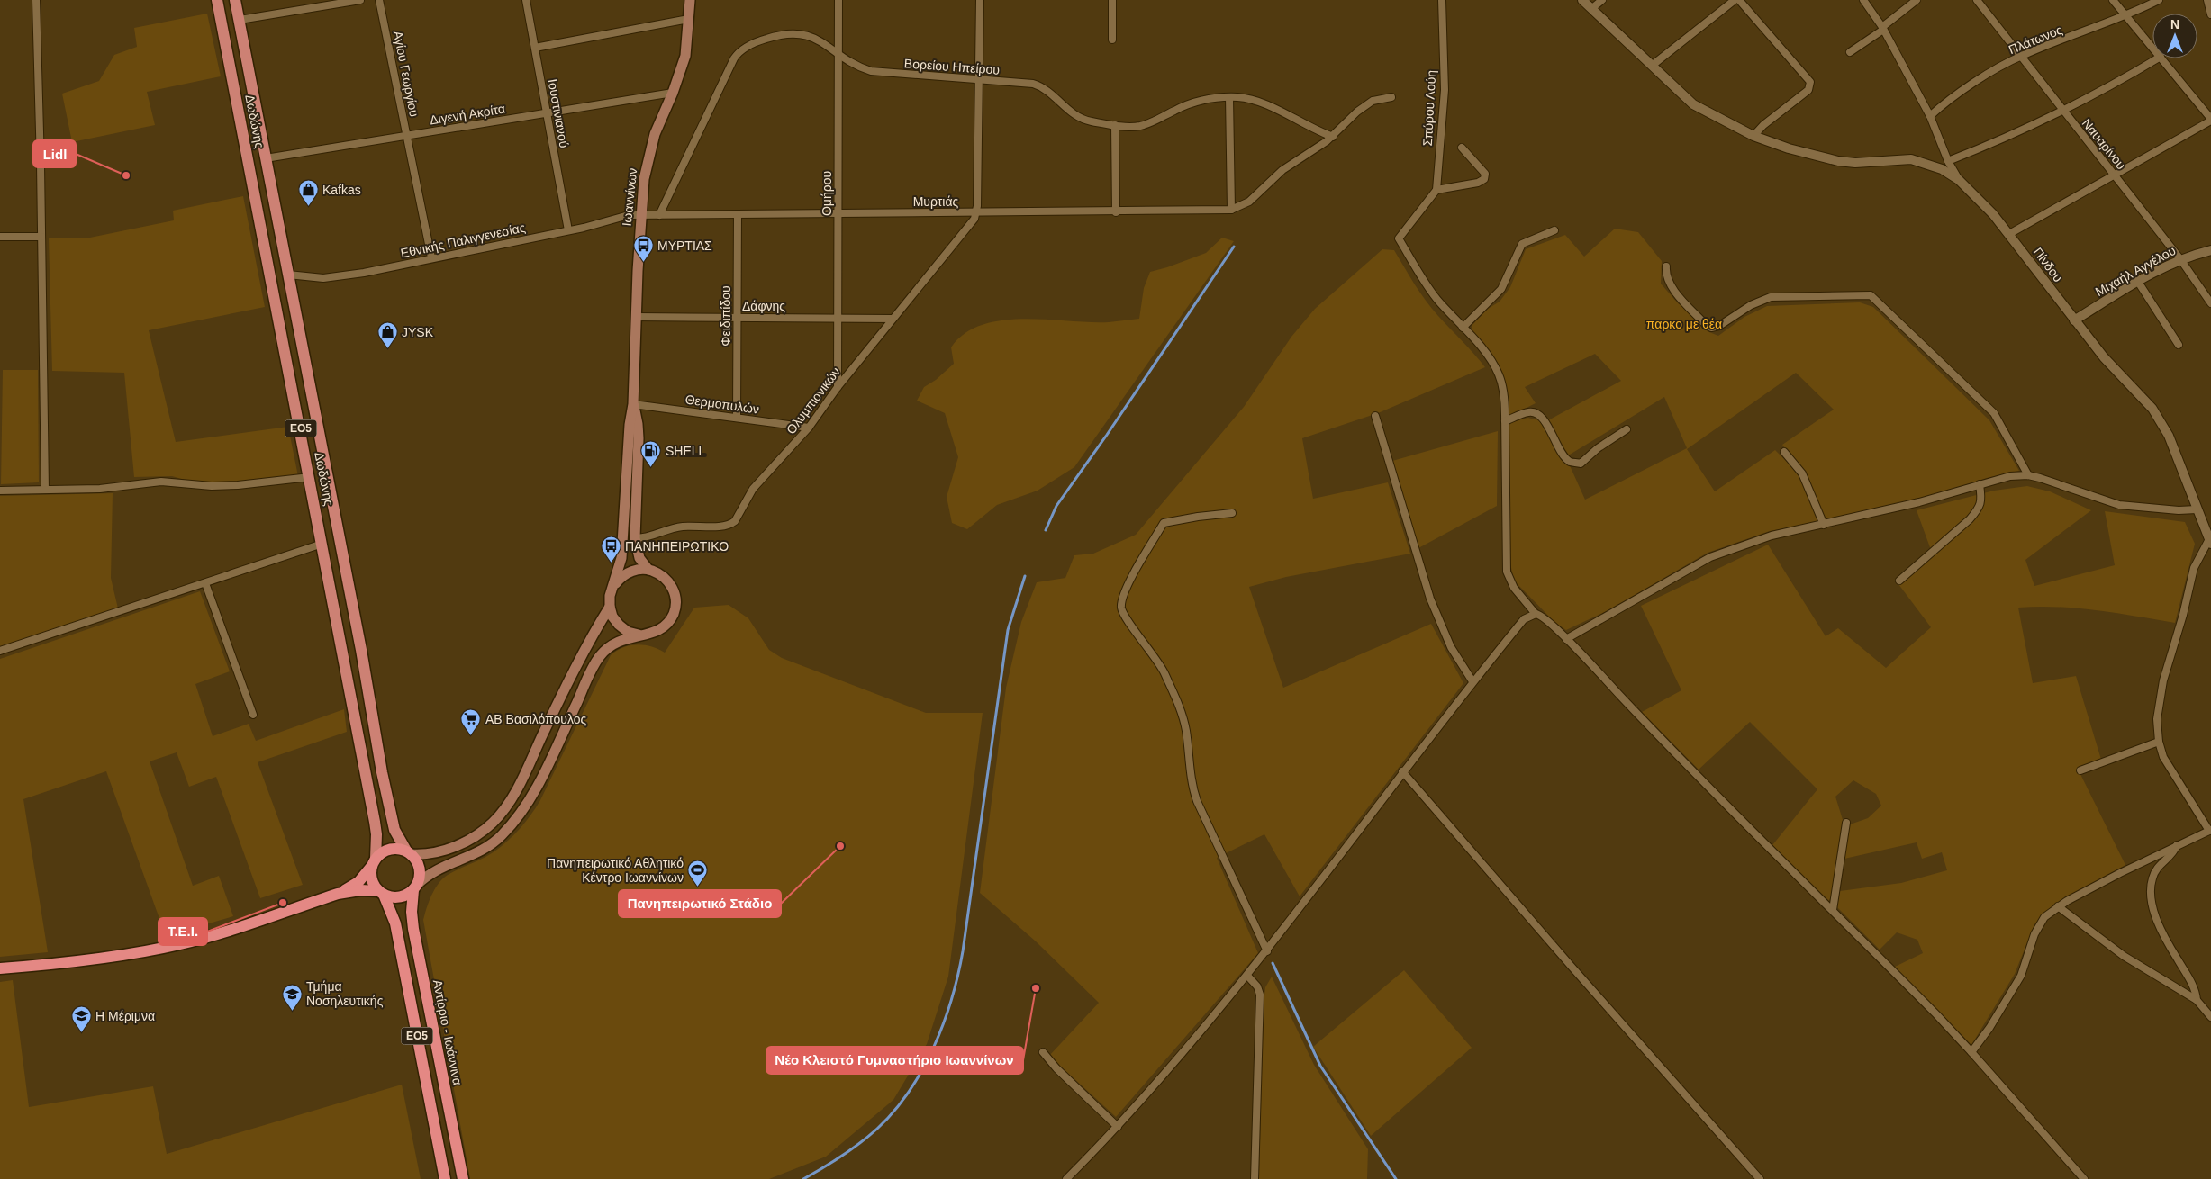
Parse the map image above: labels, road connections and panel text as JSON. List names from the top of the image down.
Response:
{
  "streets": {
    "highway": ["ΕΟ5", "Αντίρριο - Ιωάννινα"],
    "main road": ["Δωδώνης", "Ιωαννίνων"],
    "street": [
      "Πλάτωνος",
      "Βορείου Ηπείρου",
      "Αγίου Γεωργίου",
      "Σπύρου Λούη",
      "Ιουστινιανού",
      "Διγενή Ακρίτα",
      "Ναυαρίνου",
      "Ομήρου",
      "Μυρτιάς",
      "Εθνικής Παλιγγενεσίας",
      "Πίνδου",
      "Μιχαήλ Αγγέλου",
      "Δάφνης",
      "Φειδιπίδου",
      "Ολυμπιονικών",
      "Θερμοπυλών"
    ]
  },
  "crossings": [
    ["Πλάτωνος", "Ναυαρίνου"],
    ["Πλάτωνος", "Πίνδου"],
    ["Βορείου Ηπείρου", "Ομήρου"],
    ["Βορείου Ηπείρου", "Μυρτιάς"],
    ["Αγίου Γεωργίου", "Διγενή Ακρίτα"],
    ["Αγίου Γεωργίου", "Εθνικής Παλιγγενεσίας"],
    ["Ιουστινιανού", "Διγενή Ακρίτα"],
    ["Ιουστινιανού", "Εθνικής Παλιγγενεσίας"],
    ["Διγενή Ακρίτα", "Δωδώνης"],
    ["Διγενή Ακρίτα", "Ιωαννίνων"],
    ["Δωδώνης", "Εθνικής Παλιγγενεσίας"],
    ["Δωδώνης", "ΕΟ5"],
    ["Δωδώνης", "Αντίρριο - Ιωάννινα"],
    ["Ναυαρίνου", "Μιχαήλ Αγγέλου"],
    ["Ομήρου", "Μυρτιάς"],
    ["Ομήρου", "Δάφνης"],
    ["Ομήρου", "Ολυμπιονικών"],
    ["Ιωαννίνων", "Μυρτιάς"],
    ["Ιωαννίνων", "Εθνικής Παλιγγενεσίας"],
    ["Ιωαννίνων", "Δάφνης"],
    ["Ιωαννίνων", "Θερμοπυλών"],
    ["Μυρτιάς", "Εθνικής Παλιγγενεσίας"],
    ["Μυρτιάς", "Φειδιπίδου"],
    ["Μυρτιάς", "Ολυμπιονικών"],
    ["Πίνδου", "Μιχαήλ Αγγέλου"],
    ["Δάφνης", "Φειδιπίδου"],
    ["Δάφνης", "Ολυμπιονικών"],
    ["Φειδιπίδου", "Θερμοπυλών"],
    ["Ολυμπιονικών", "Θερμοπυλών"],
    ["ΕΟ5", "Αντίρριο - Ιωάννινα"]
  ],
  "parks": ["παρκο με θέα"],
  "places": {
    "other": [
      "Lidl",
      "Πανηπειρωτικό Στάδιο",
      "Τ.Ε.Ι.",
      "Νέο Κλειστό Γυμναστήριο Ιωαννίνων"
    ],
    "shop": ["Kafkas", "JYSK"],
    "bus stop": ["ΜΥΡΤΙΑΣ", "ΠΑΝΗΠΕΙΡΩΤΙΚΟ"],
    "fuel station": ["SHELL"],
    "supermarket": ["ΑΒ Βασιλόπουλος"],
    "sports": ["Πανηπειρωτικό Αθλητικό Κέντρο Ιωαννίνων"],
    "school or university": ["Τμήμα Νοσηλευτικής", "Η Μέριμνα"]
  },
  "north": "top"
}
